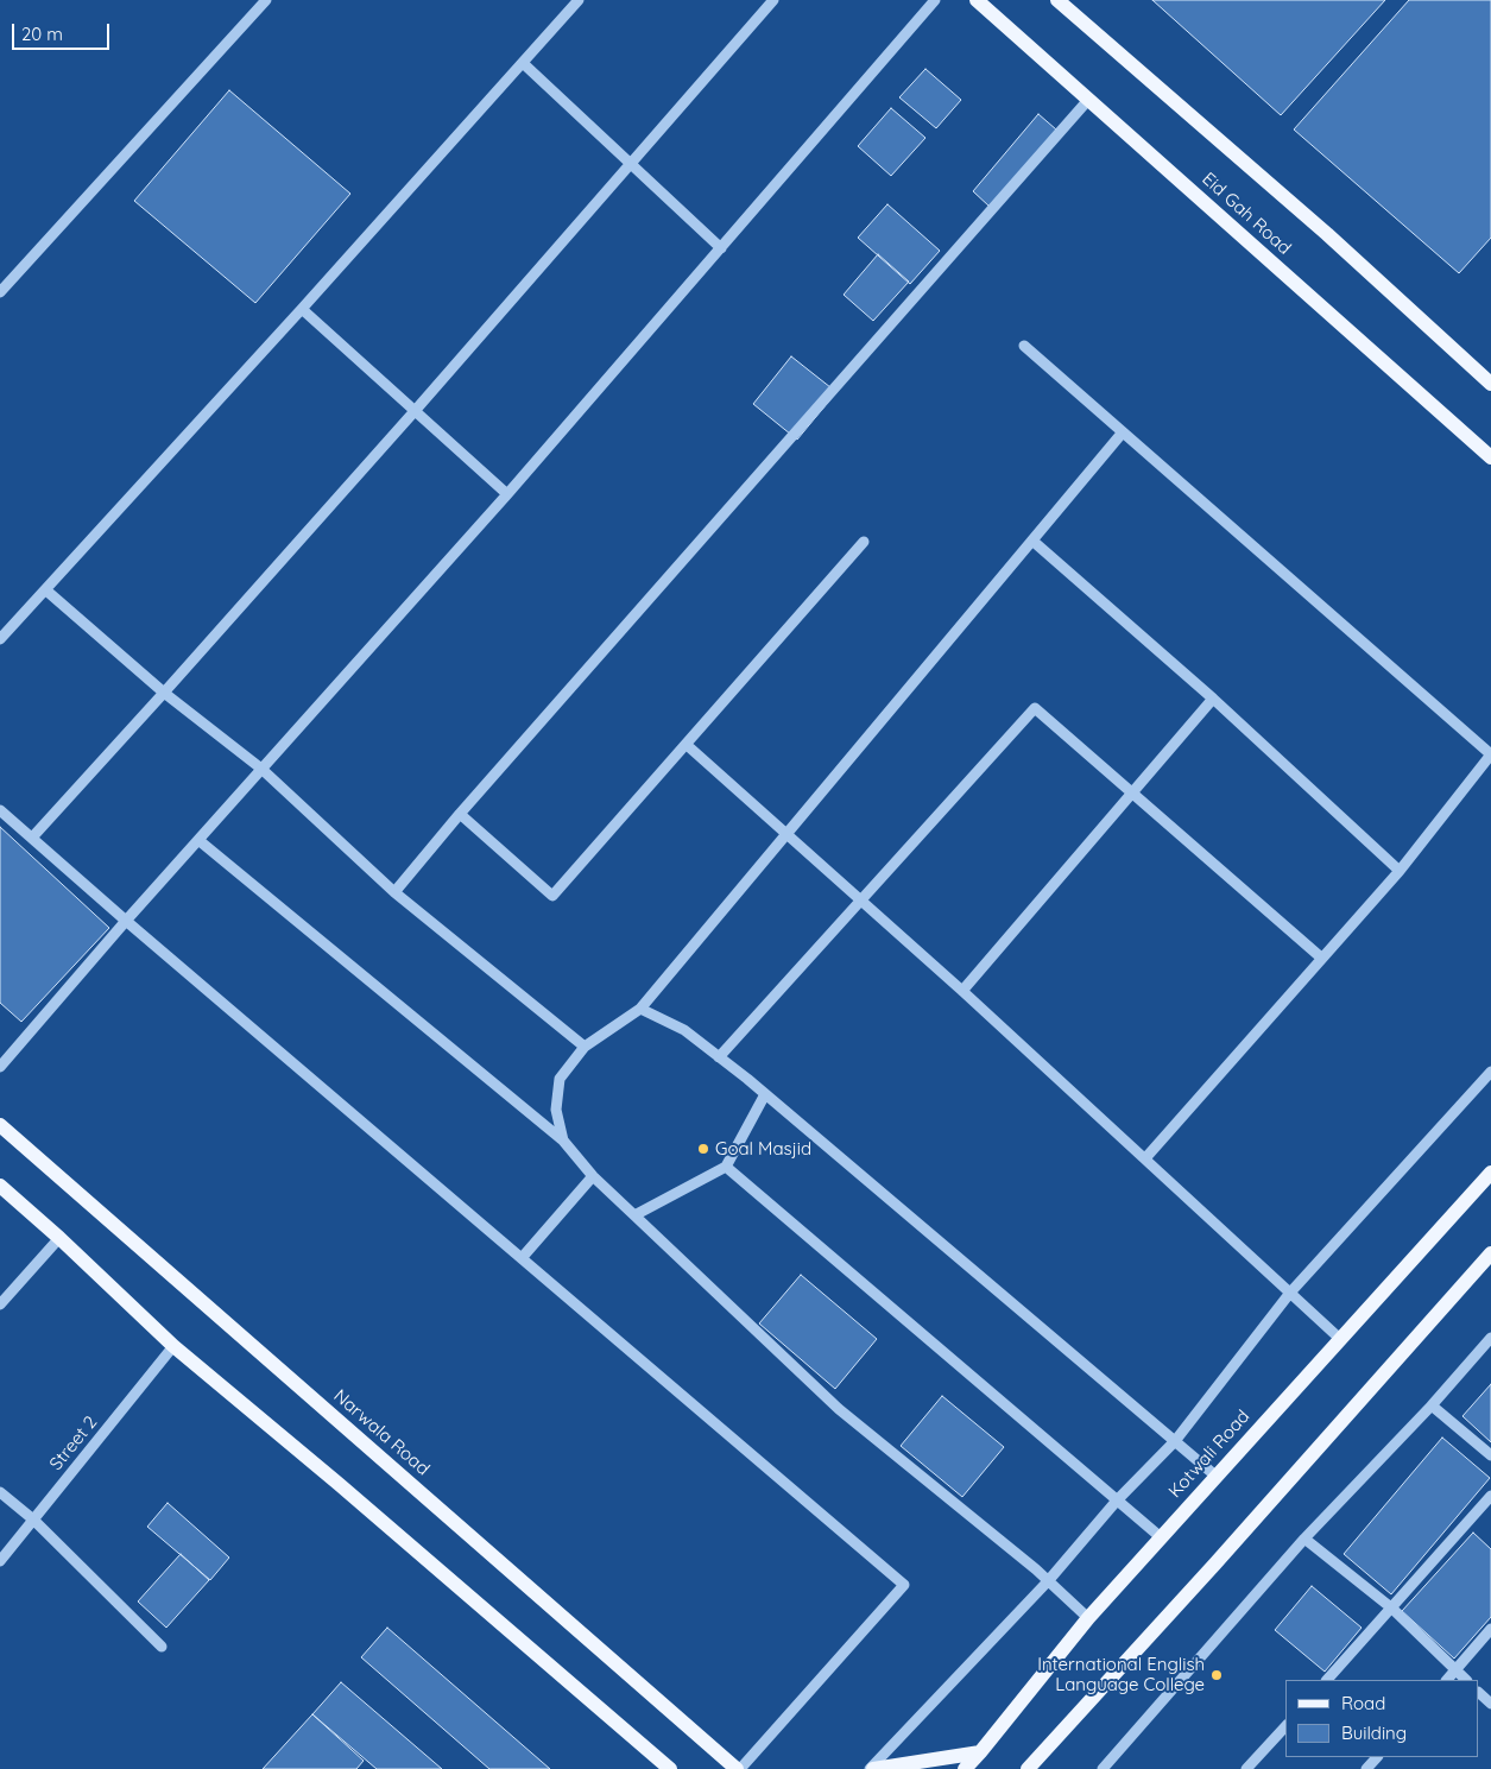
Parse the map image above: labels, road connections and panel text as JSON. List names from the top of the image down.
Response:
{
  "streets": {
    "main road": ["Eid Gah Road", "Narwala Road", "Kotwali Road"],
    "street": ["Street 2"]
  },
  "places": ["Goal Masjid", "International English Language College"],
  "legend": ["Road", "Building"],
  "scale_bar": "20 m"
}
